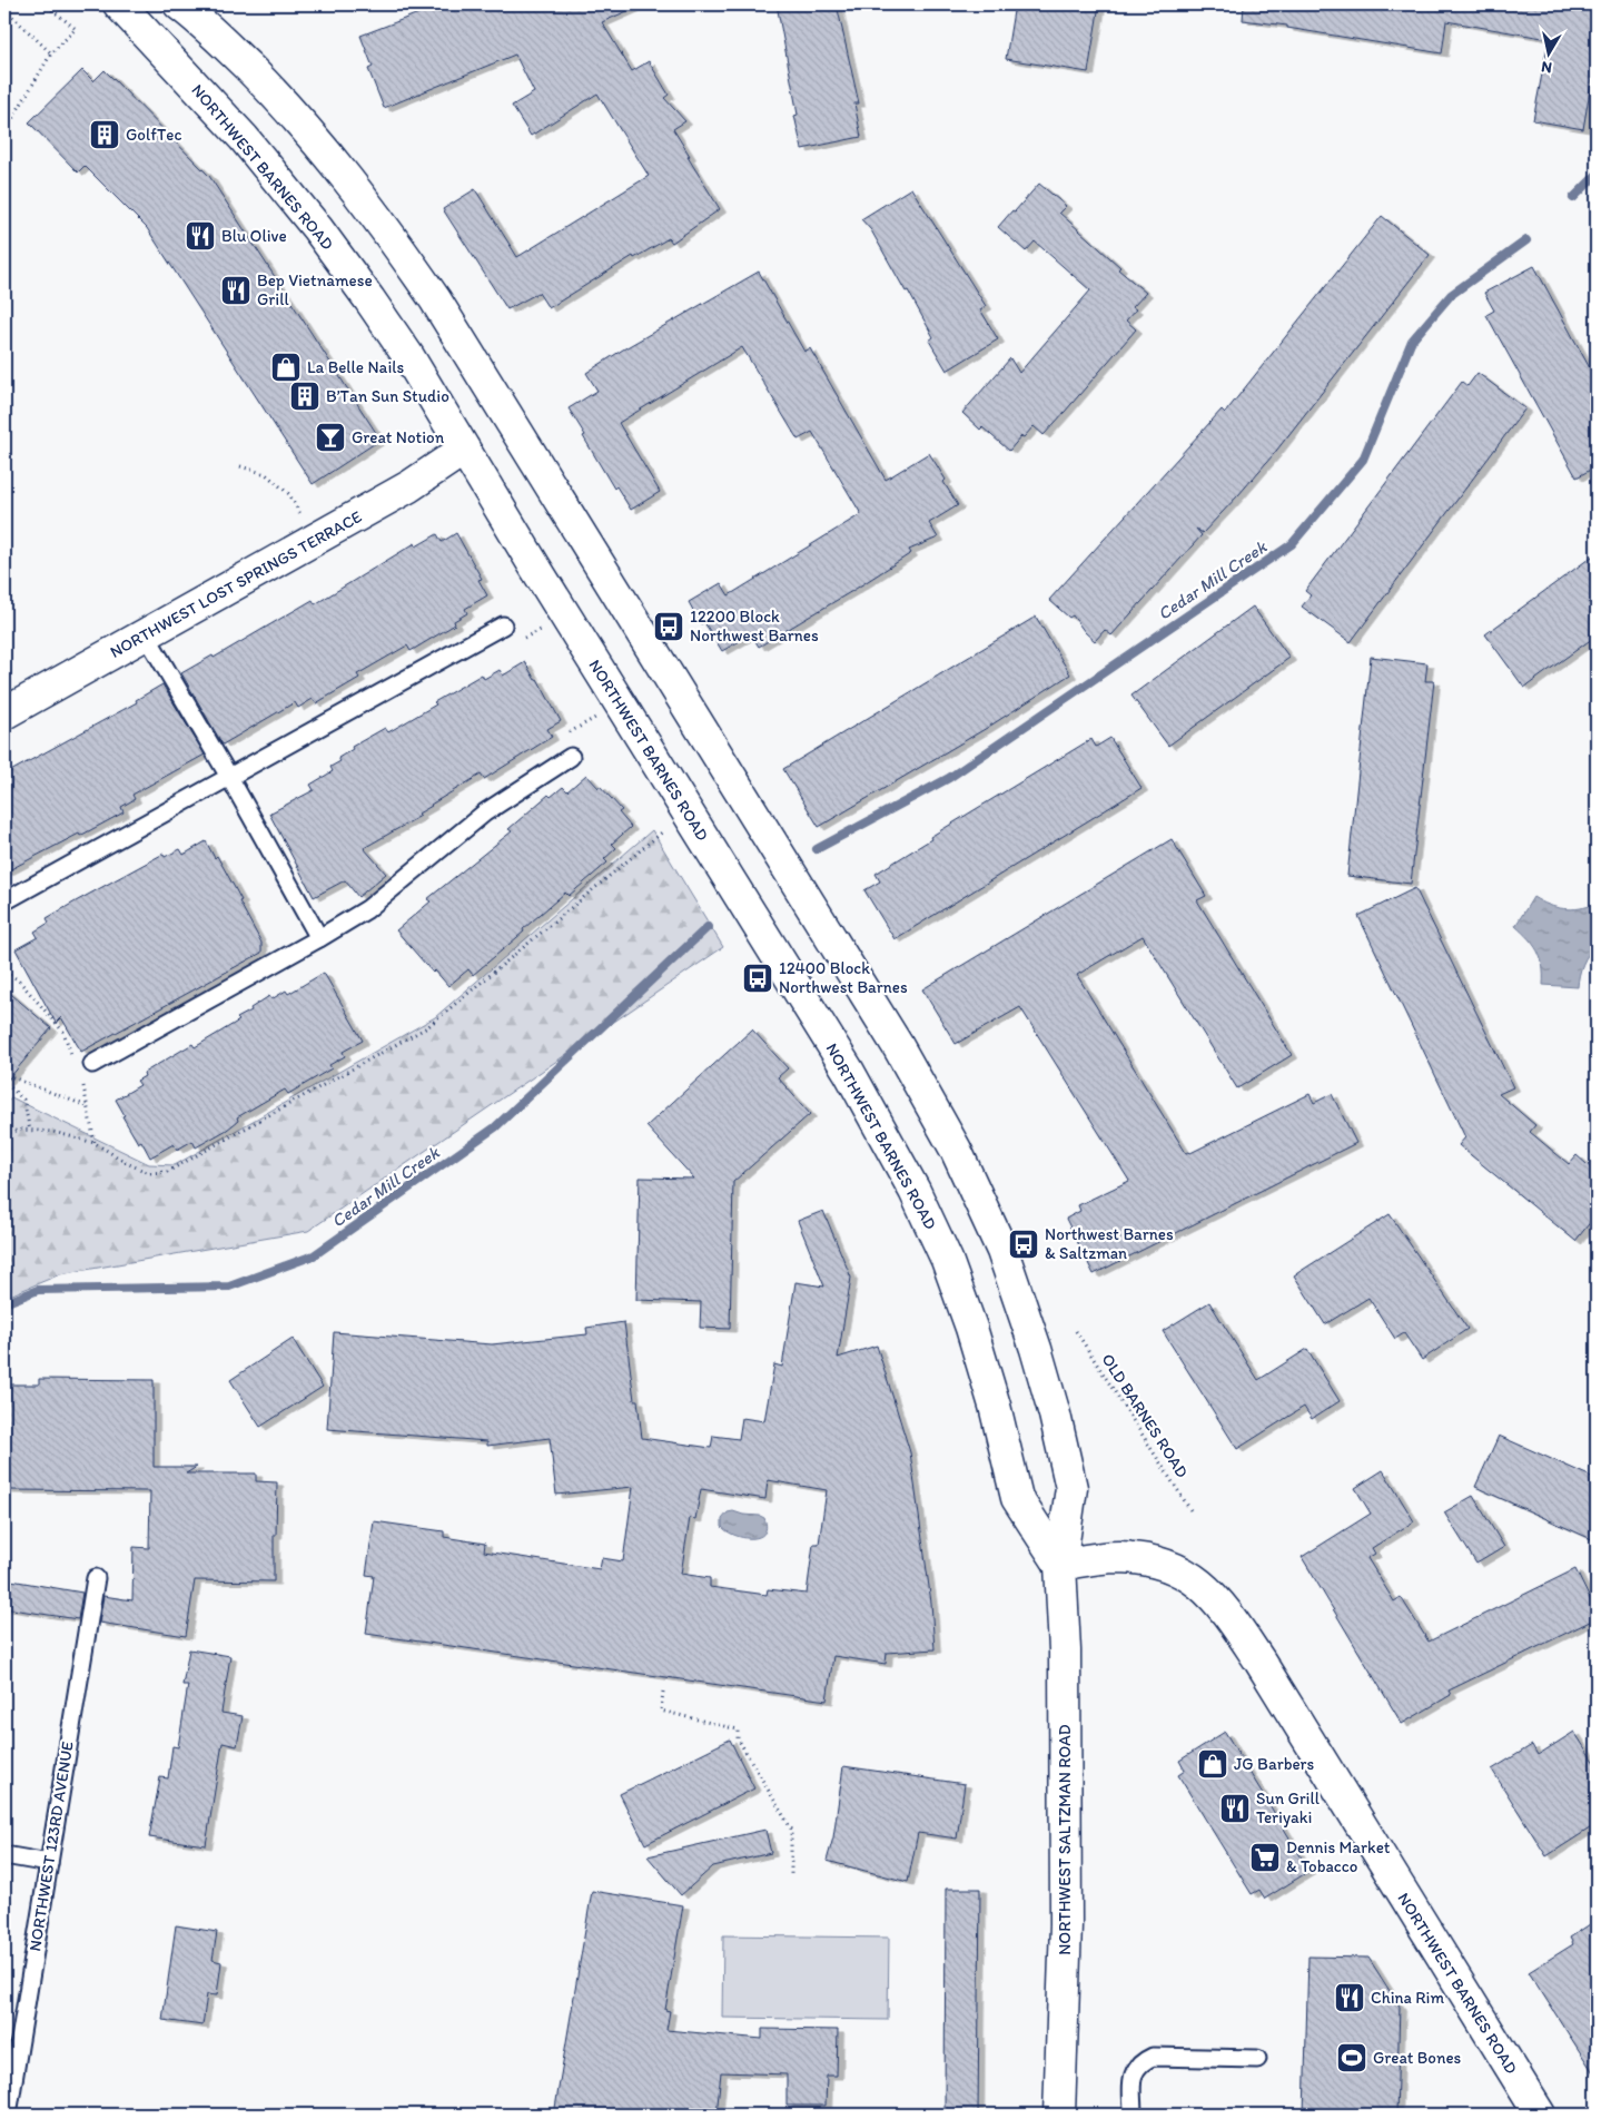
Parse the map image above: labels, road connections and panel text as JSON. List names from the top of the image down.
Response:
{
  "streets": {
    "main road": ["NORTHWEST BARNES ROAD", "NORTHWEST LOST SPRINGS TERRACE", "NORTHWEST SALTZMAN ROAD"],
    "lane": ["NORTHWEST 123RD AVENUE"],
    "path": ["OLD BARNES ROAD"]
  },
  "crossings": [
    ["NORTHWEST BARNES ROAD", "NORTHWEST LOST SPRINGS TERRACE"],
    ["NORTHWEST BARNES ROAD", "NORTHWEST SALTZMAN ROAD"]
  ],
  "water": ["Cedar Mill Creek"],
  "places": {
    "building": ["GolfTec", "B’Tan Sun Studio"],
    "restaurant": [
      "Blu Olive",
      "Bep Vietnamese Grill",
      "Sun Grill Teriyaki",
      "China Rim"
    ],
    "shop": ["La Belle Nails", "JG Barbers"],
    "bar": ["Great Notion"],
    "bus stop": ["12200 Block Northwest Barnes", "12400 Block Northwest Barnes", "Northwest Barnes & Saltzman"],
    "supermarket": ["Dennis Market & Tobacco"],
    "sports": ["Great Bones"]
  },
  "north": "bottom"
}
